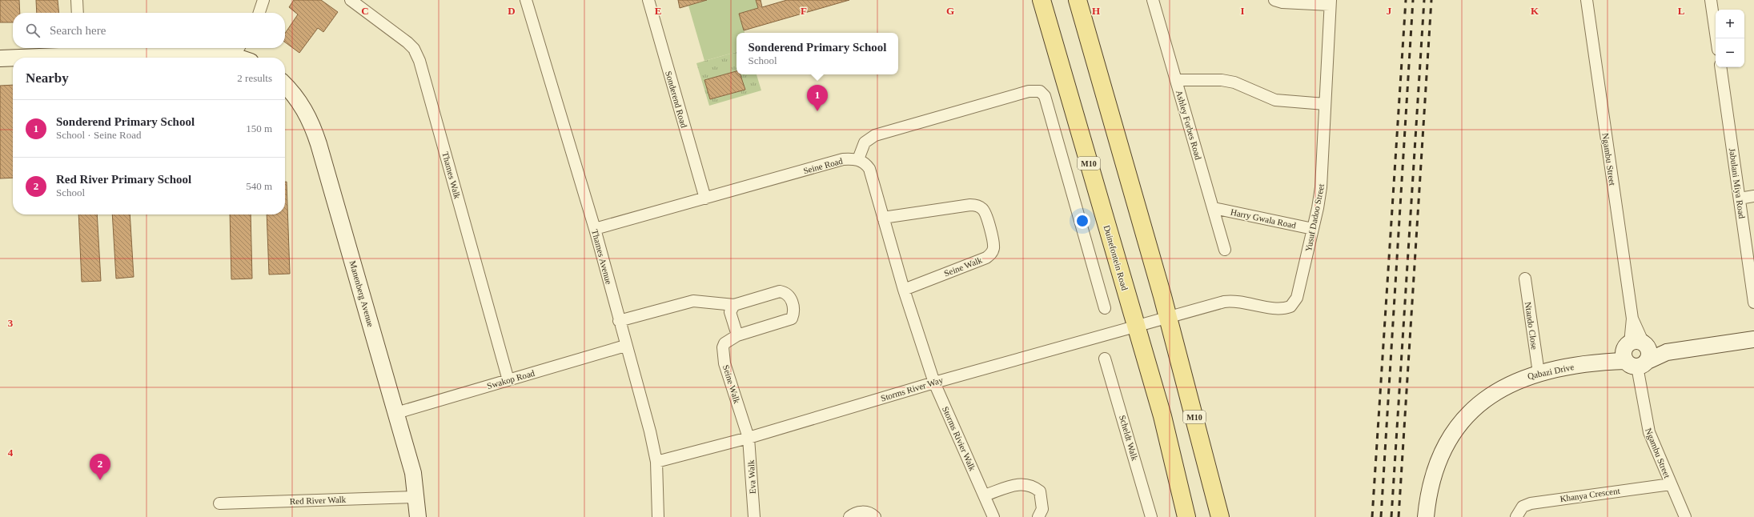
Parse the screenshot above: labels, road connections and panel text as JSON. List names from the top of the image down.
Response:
{
  "streets": {
    "main road": ["M10", "Duinefontein Road"],
    "street": [
      "Sonderend Road",
      "Ashley Forbes Road",
      "Ngambu Street",
      "Seine Road",
      "Thames Walk",
      "Jabulani Miya Road",
      "Yusuf Dadoo Street",
      "Harry Gwala Road",
      "Thames Avenue",
      "Seine Walk",
      "Manenberg Avenue",
      "Ntando Close",
      "Qabazi Drive",
      "Swakop Road",
      "Storms River Way",
      "Scheldt Walk",
      "Storms Rivier Walk",
      "Eva Walk",
      "Khanya Crescent",
      "Red River Walk"
    ]
  },
  "crossings": [
    ["Sonderend Road", "Seine Road"],
    ["Ashley Forbes Road", "Harry Gwala Road"],
    ["Ngambu Street", "Qabazi Drive"],
    ["Ngambu Street", "Khanya Crescent"],
    ["M10", "Yusuf Dadoo Street"],
    ["M10", "Storms River Way"],
    ["Seine Road", "Thames Avenue"],
    ["Thames Walk", "Swakop Road"],
    ["Yusuf Dadoo Street", "Harry Gwala Road"],
    ["Yusuf Dadoo Street", "Storms River Way"],
    ["Thames Avenue", "Swakop Road"],
    ["Thames Avenue", "Storms River Way"],
    ["Duinefontein Road", "Storms River Way"],
    ["Seine Walk", "Storms River Way"],
    ["Seine Walk", "Eva Walk"],
    ["Manenberg Avenue", "Swakop Road"],
    ["Manenberg Avenue", "Red River Walk"],
    ["Ntando Close", "Qabazi Drive"],
    ["Storms River Way", "Storms Rivier Walk"],
    ["Storms River Way", "Eva Walk"]
  ],
  "page": {
    "map_buttons": ["+", "−"],
    "search": "Search here",
    "popup": ["Sonderend Primary School", "School"],
    "heading": ["Nearby", "2 results"],
    "pins": ["1", "2"],
    "list": [
      {
        "mark": "1",
        "name": "Sonderend Primary School",
        "note": "School · Seine Road",
        "value": "150 m"
      },
      {
        "mark": "2",
        "name": "Red River Primary School",
        "note": "School",
        "value": "540 m"
      }
    ]
  },
  "grid": {
    "columns": [
      "C",
      "D",
      "E",
      "F",
      "G",
      "H",
      "I",
      "J",
      "K",
      "L"
    ],
    "rows": ["3", "4"]
  }
}
